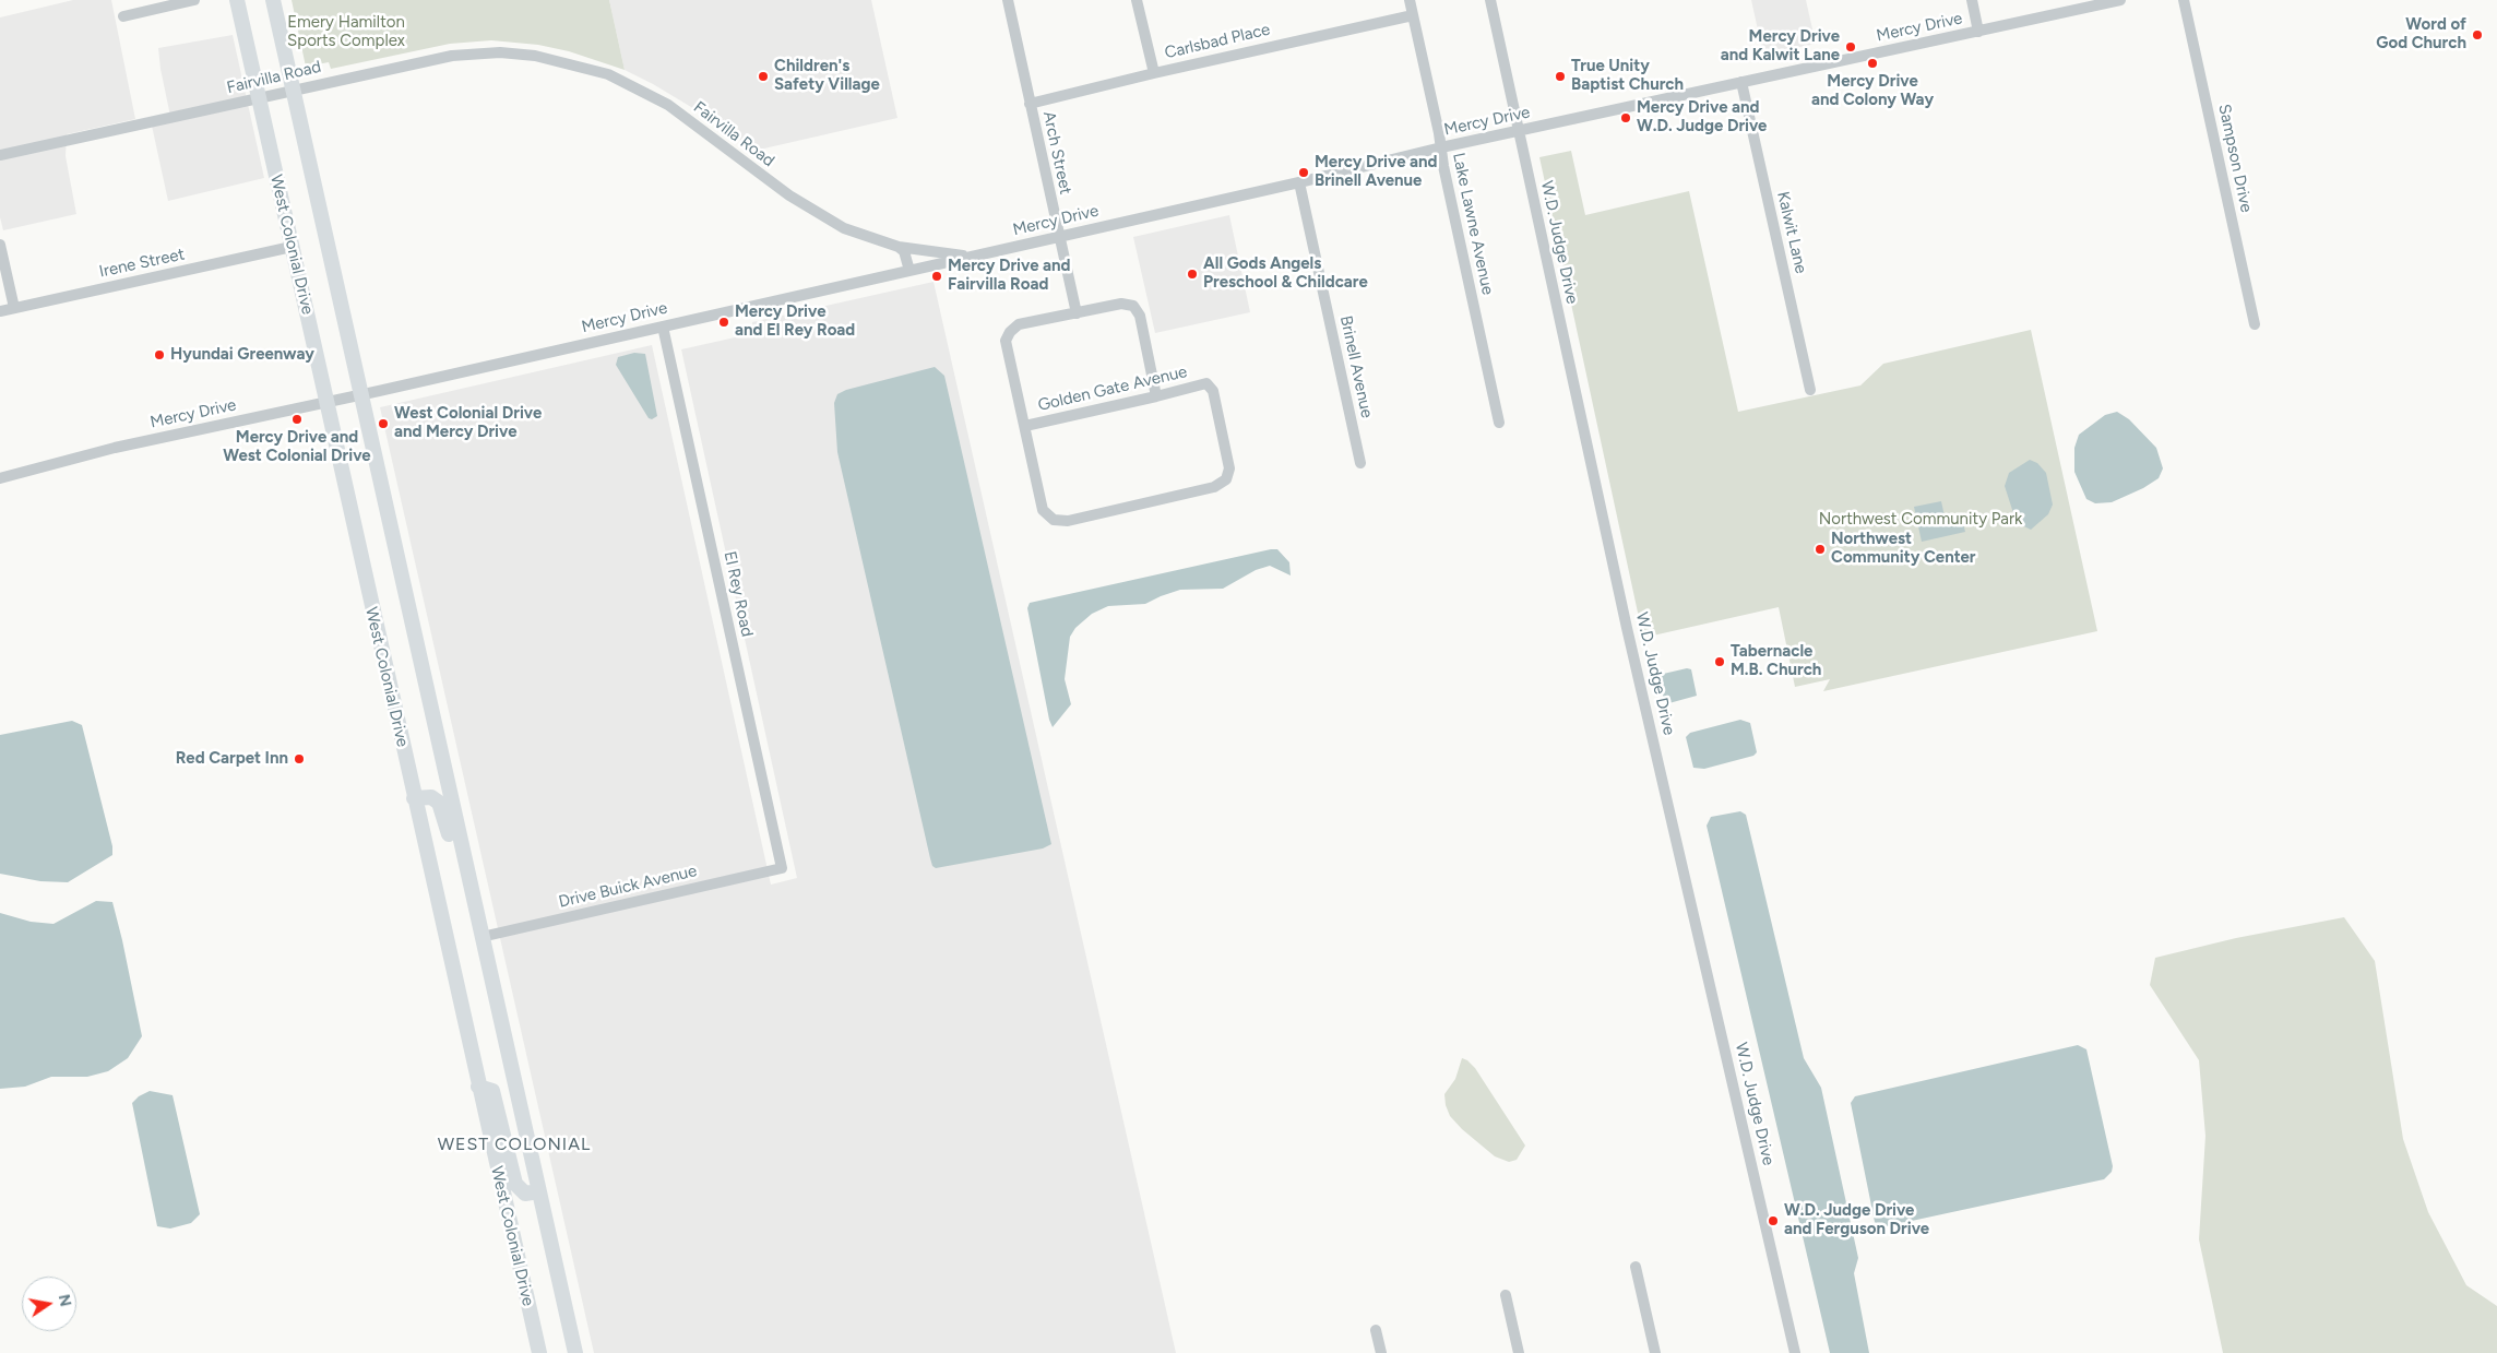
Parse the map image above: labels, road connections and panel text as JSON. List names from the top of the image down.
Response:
{
  "streets": {
    "highway": ["West Colonial Drive"],
    "street": [
      "Mercy Drive",
      "Carlsbad Place",
      "Fairvilla Road",
      "Arch Street",
      "Sampson Drive",
      "Lake Lawne Avenue",
      "Kalwit Lane",
      "W.D. Judge Drive",
      "Irene Street",
      "Brinell Avenue",
      "Golden Gate Avenue",
      "El Rey Road",
      "Drive Buick Avenue"
    ]
  },
  "crossings": [
    ["Mercy Drive", "Fairvilla Road"],
    ["Mercy Drive", "Arch Street"],
    ["Mercy Drive", "Lake Lawne Avenue"],
    ["Mercy Drive", "Kalwit Lane"],
    ["Mercy Drive", "W.D. Judge Drive"],
    ["Mercy Drive", "West Colonial Drive"],
    ["Mercy Drive", "Brinell Avenue"],
    ["Mercy Drive", "El Rey Road"],
    ["Carlsbad Place", "Arch Street"],
    ["Carlsbad Place", "Lake Lawne Avenue"],
    ["Fairvilla Road", "West Colonial Drive"],
    ["West Colonial Drive", "Irene Street"],
    ["El Rey Road", "Drive Buick Avenue"]
  ],
  "districts": ["WEST COLONIAL"],
  "parks": ["Emery Hamilton Sports Complex", "Northwest Community Park"],
  "places": [
    "Word of God Church",
    "Mercy Drive and Kalwit Lane",
    "Mercy Drive and Colony Way",
    "Children's Safety Village",
    "True Unity Baptist Church",
    "Mercy Drive and W.D. Judge Drive",
    "Mercy Drive and Brinell Avenue",
    "All Gods Angels Preschool & Childcare",
    "Mercy Drive and Fairvilla Road",
    "Mercy Drive and El Rey Road",
    "Hyundai Greenway",
    "Mercy Drive and West Colonial Drive",
    "West Colonial Drive and Mercy Drive",
    "Northwest Community Center",
    "Tabernacle M.B. Church",
    "Red Carpet Inn",
    "W.D. Judge Drive and Ferguson Drive"
  ],
  "north": "right"
}
